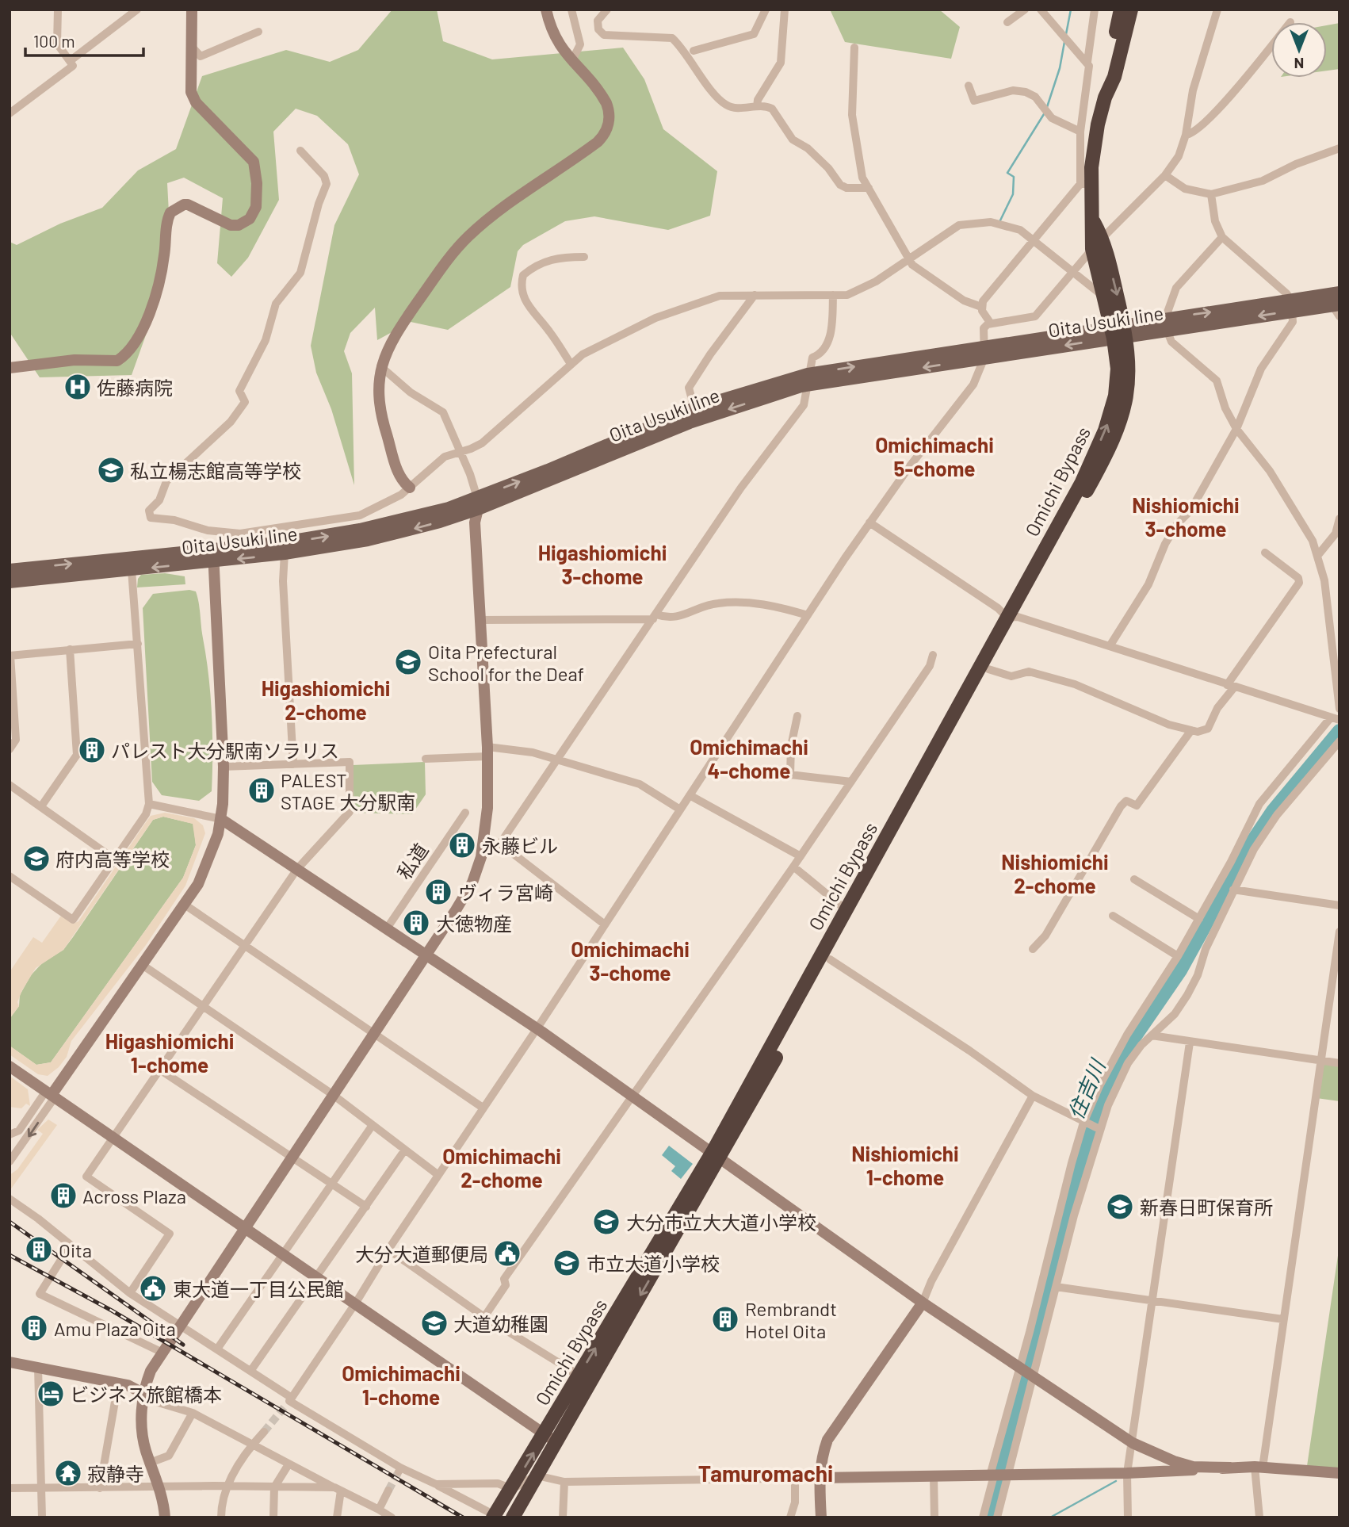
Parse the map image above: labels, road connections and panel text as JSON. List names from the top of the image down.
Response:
{
  "streets": {
    "highway": ["Omichi Bypass"],
    "main road": ["Oita Usuki line"],
    "street": ["私道"]
  },
  "crossings": [
    ["Oita Usuki line", "Omichi Bypass"]
  ],
  "districts": [
    "Omichimachi 5-chome",
    "Nishiomichi 3-chome",
    "Higashiomichi 3-chome",
    "Higashiomichi 2-chome",
    "Omichimachi 4-chome",
    "Nishiomichi 2-chome",
    "Omichimachi 3-chome",
    "Higashiomichi 1-chome",
    "Nishiomichi 1-chome",
    "Omichimachi 2-chome",
    "Omichimachi 1-chome",
    "Tamuromachi"
  ],
  "water": ["住吉川"],
  "places": {
    "hospital": ["佐藤病院"],
    "school or university": [
      "私立楊志館高等学校",
      "Oita Prefectural School for the Deaf",
      "府内高等学校",
      "新春日町保育所",
      "大分市立大大道小学校",
      "市立大道小学校",
      "大道幼稚園"
    ],
    "building": [
      "パレスト大分駅南ソラリス",
      "PALEST STAGE 大分駅南",
      "永藤ビル",
      "ヴィラ宮崎",
      "大徳物産",
      "Across Plaza",
      "Oita",
      "Rembrandt Hotel Oita",
      "Amu Plaza Oita"
    ],
    "public building": ["大分大道郵便局", "東大道一丁目公民館"],
    "hotel": ["ビジネス旅館橋本"],
    "temple": ["寂静寺"]
  },
  "scale_bar": "100 m",
  "north": "bottom"
}
